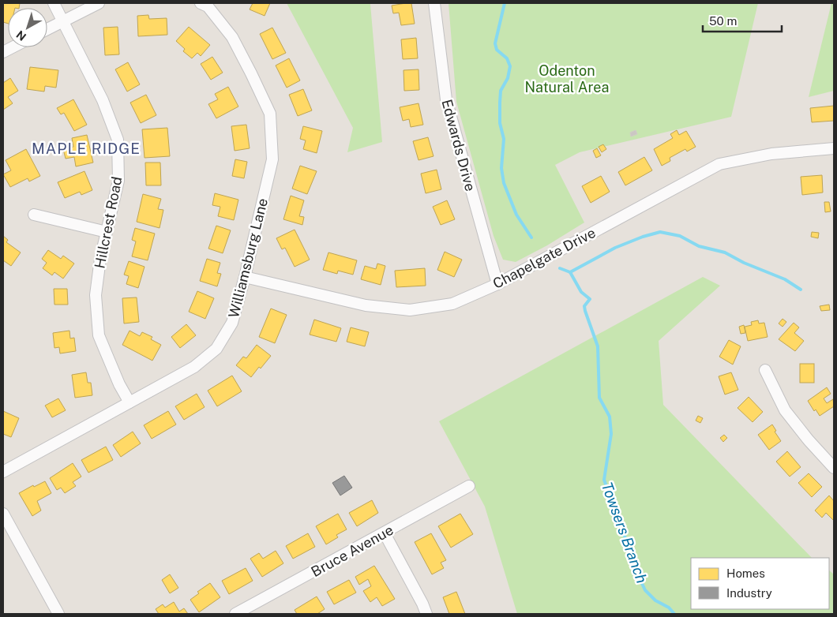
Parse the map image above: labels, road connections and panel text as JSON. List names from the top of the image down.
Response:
{
  "streets": {
    "street": [
      "Edwards Drive",
      "Hillcrest Road",
      "Williamsburg Lane",
      "Chapelgate Drive",
      "Bruce Avenue"
    ]
  },
  "crossings": [
    ["Edwards Drive", "Chapelgate Drive"],
    ["Hillcrest Road", "Williamsburg Lane"],
    ["Williamsburg Lane", "Chapelgate Drive"]
  ],
  "districts": ["MAPLE RIDGE"],
  "water": ["Towsers Branch"],
  "parks": ["Odenton Natural Area"],
  "legend": ["Homes", "Industry"],
  "scale_bar": "50 m",
  "north": "bottom left"
}
